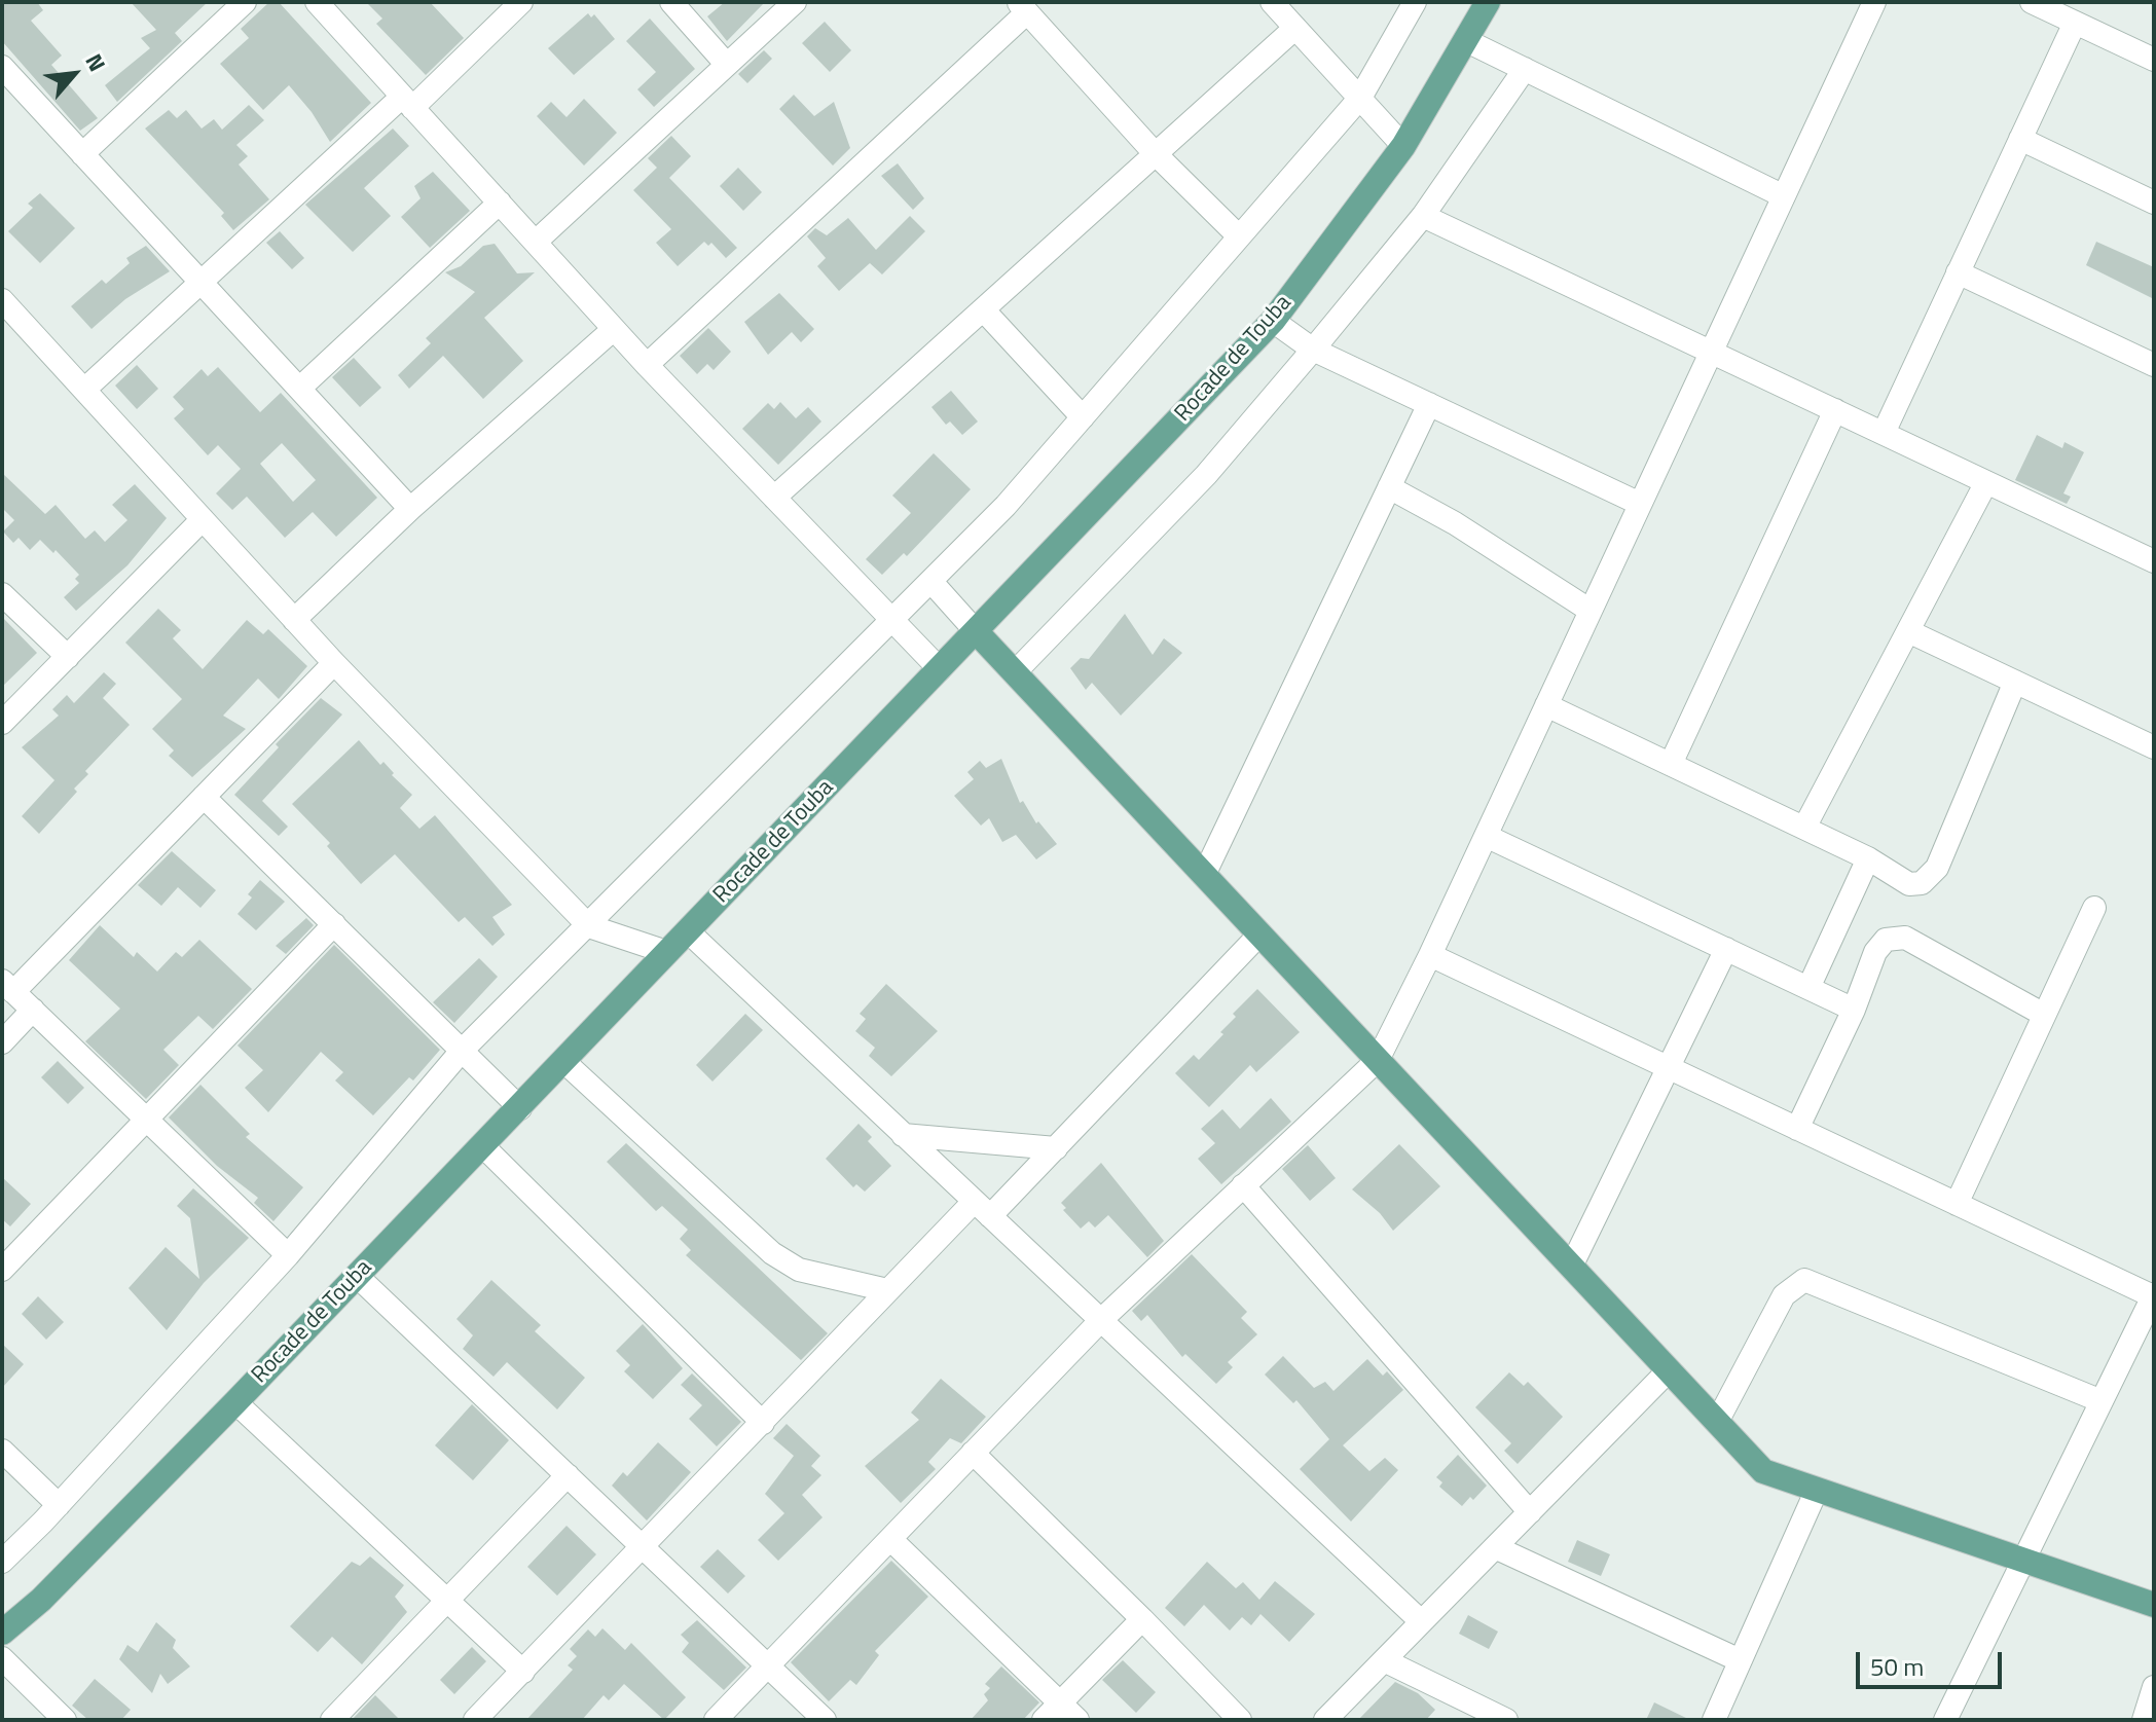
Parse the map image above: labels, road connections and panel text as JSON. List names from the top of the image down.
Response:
{
  "streets": {
    "main road": ["Rocade de Touba"]
  },
  "scale_bar": "50 m",
  "north": "top right"
}
